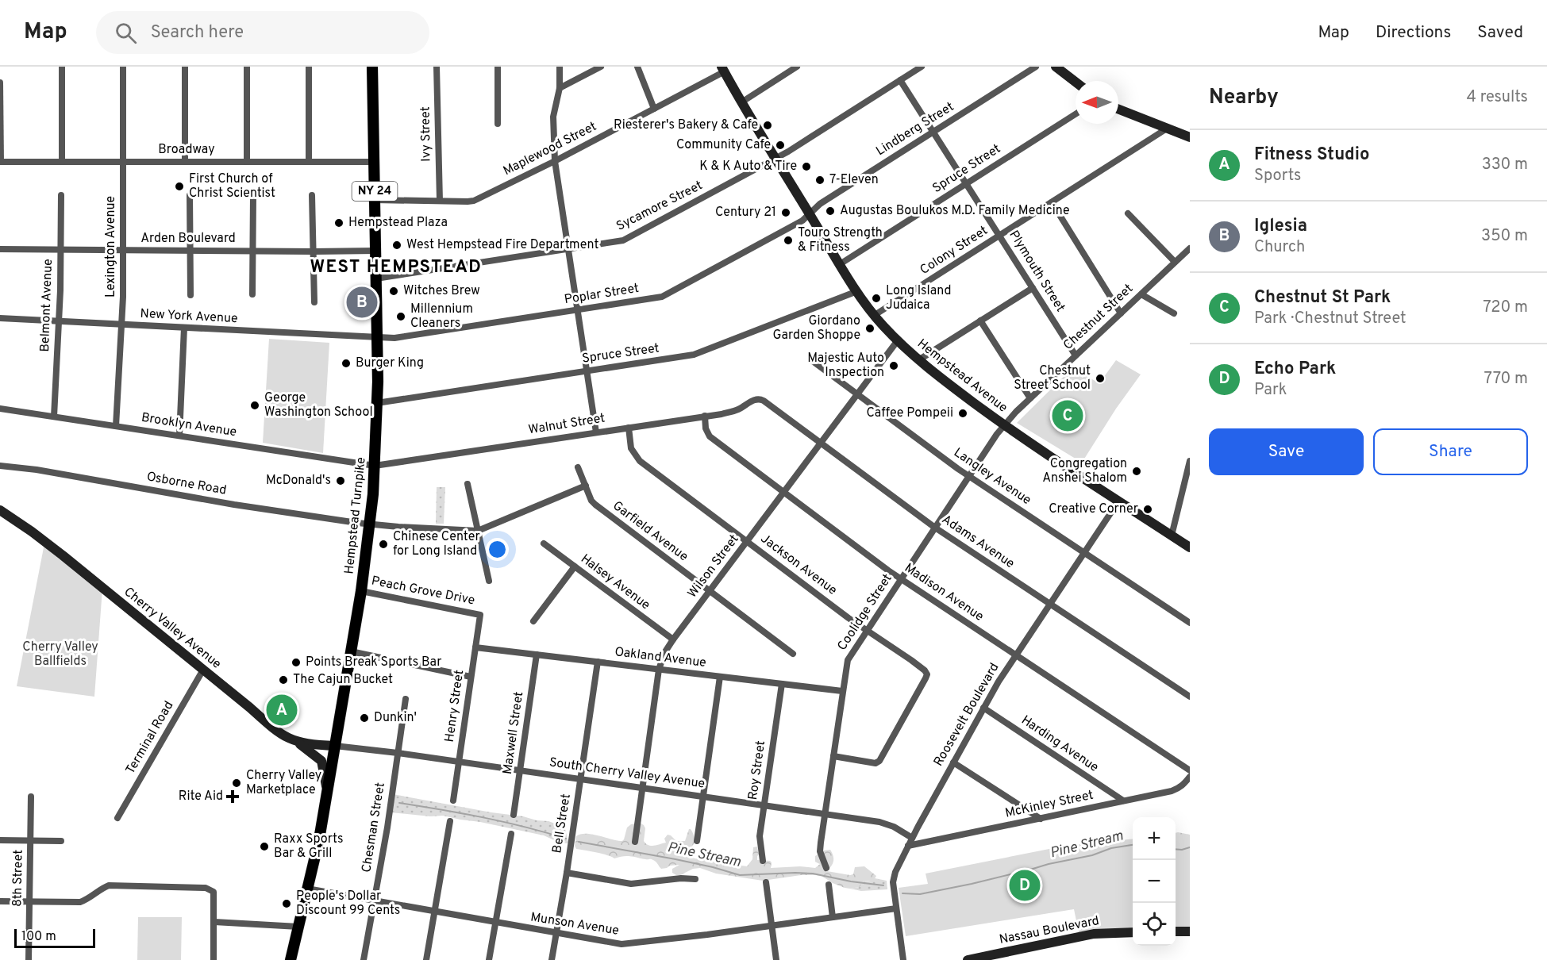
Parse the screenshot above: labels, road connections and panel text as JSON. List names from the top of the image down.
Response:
{
  "streets": {
    "main road": [
      "NY 24",
      "Hempstead Avenue",
      "Hempstead Turnpike",
      "Cherry Valley Avenue",
      "Nassau Boulevard"
    ],
    "street": [
      "Lindberg Street",
      "Ivy Street",
      "Maplewood Street",
      "Broadway",
      "Spruce Street",
      "Sycamore Street",
      "Arden Boulevard",
      "Lexington Avenue",
      "Colony Street",
      "Plymouth Street",
      "Poplar Street",
      "Belmont Avenue",
      "New York Avenue",
      "Chestnut Street",
      "Walnut Street",
      "Brooklyn Avenue",
      "Langley Avenue",
      "Osborne Road",
      "Garfield Avenue",
      "Adams Avenue",
      "Jackson Avenue",
      "Wilson Street",
      "Halsey Avenue",
      "Peach Grove Drive",
      "Madison Avenue",
      "Coolidge Street",
      "Oakland Avenue",
      "Henry Street",
      "Roosevelt Boulevard",
      "Maxwell Street",
      "Terminal Road",
      "Harding Avenue",
      "Roy Street",
      "South Cherry Valley Avenue",
      "McKinley Street",
      "Bell Street",
      "Chesman Street",
      "8th Street",
      "Munson Avenue"
    ]
  },
  "crossings": [
    ["Lindberg Street", "Plymouth Street"],
    ["Lindberg Street", "Poplar Street"],
    ["Lindberg Street", "Hempstead Avenue"],
    ["Ivy Street", "Maplewood Street"],
    ["Maplewood Street", "Hempstead Avenue"],
    ["Maplewood Street", "Hempstead Turnpike"],
    ["Broadway", "Lexington Avenue"],
    ["Broadway", "Hempstead Turnpike"],
    ["Spruce Street", "Plymouth Street"],
    ["Spruce Street", "Hempstead Avenue"],
    ["Spruce Street", "Hempstead Turnpike"],
    ["Sycamore Street", "Plymouth Street"],
    ["Sycamore Street", "Hempstead Avenue"],
    ["Sycamore Street", "Hempstead Turnpike"],
    ["Arden Boulevard", "Lexington Avenue"],
    ["Arden Boulevard", "Belmont Avenue"],
    ["Arden Boulevard", "Hempstead Turnpike"],
    ["Lexington Avenue", "New York Avenue"],
    ["Lexington Avenue", "Brooklyn Avenue"],
    ["Colony Street", "Plymouth Street"],
    ["Colony Street", "Hempstead Avenue"],
    ["Plymouth Street", "Chestnut Street"],
    ["Poplar Street", "New York Avenue"],
    ["Poplar Street", "Hempstead Avenue"],
    ["Poplar Street", "Hempstead Turnpike"],
    ["Belmont Avenue", "New York Avenue"],
    ["Belmont Avenue", "Brooklyn Avenue"],
    ["New York Avenue", "Hempstead Turnpike"],
    ["Chestnut Street", "Hempstead Avenue"],
    ["Chestnut Street", "Coolidge Street"],
    ["Hempstead Avenue", "Wilson Street"],
    ["Hempstead Avenue", "Coolidge Street"],
    ["Hempstead Avenue", "Roosevelt Boulevard"],
    ["Walnut Street", "Brooklyn Avenue"],
    ["Walnut Street", "Hempstead Turnpike"],
    ["Walnut Street", "Adams Avenue"],
    ["Walnut Street", "Jackson Avenue"],
    ["Walnut Street", "Madison Avenue"],
    ["Brooklyn Avenue", "Hempstead Turnpike"],
    ["Langley Avenue", "Wilson Street"],
    ["Langley Avenue", "Coolidge Street"],
    ["Langley Avenue", "Roosevelt Boulevard"],
    ["Osborne Road", "Hempstead Turnpike"],
    ["Hempstead Turnpike", "Peach Grove Drive"],
    ["Hempstead Turnpike", "Cherry Valley Avenue"],
    ["Hempstead Turnpike", "South Cherry Valley Avenue"],
    ["Hempstead Turnpike", "Munson Avenue"],
    ["Garfield Avenue", "Wilson Street"],
    ["Adams Avenue", "Wilson Street"],
    ["Adams Avenue", "Coolidge Street"],
    ["Adams Avenue", "Roosevelt Boulevard"],
    ["Jackson Avenue", "Wilson Street"],
    ["Jackson Avenue", "Coolidge Street"],
    ["Wilson Street", "Halsey Avenue"],
    ["Wilson Street", "Madison Avenue"],
    ["Wilson Street", "Oakland Avenue"],
    ["Wilson Street", "South Cherry Valley Avenue"],
    ["Peach Grove Drive", "Henry Street"],
    ["Madison Avenue", "Coolidge Street"],
    ["Madison Avenue", "Roosevelt Boulevard"],
    ["Coolidge Street", "Oakland Avenue"],
    ["Coolidge Street", "South Cherry Valley Avenue"],
    ["Cherry Valley Avenue", "Terminal Road"],
    ["Cherry Valley Avenue", "South Cherry Valley Avenue"],
    ["Oakland Avenue", "Henry Street"],
    ["Oakland Avenue", "Maxwell Street"],
    ["Oakland Avenue", "Roy Street"],
    ["Oakland Avenue", "Bell Street"],
    ["Henry Street", "South Cherry Valley Avenue"],
    ["Roosevelt Boulevard", "Harding Avenue"],
    ["Roosevelt Boulevard", "South Cherry Valley Avenue"],
    ["Roosevelt Boulevard", "McKinley Street"],
    ["Roosevelt Boulevard", "Munson Avenue"],
    ["Maxwell Street", "South Cherry Valley Avenue"],
    ["Harding Avenue", "McKinley Street"],
    ["Roy Street", "South Cherry Valley Avenue"],
    ["South Cherry Valley Avenue", "Bell Street"],
    ["South Cherry Valley Avenue", "Chesman Street"],
    ["Bell Street", "Munson Avenue"],
    ["Chesman Street", "Munson Avenue"]
  ],
  "districts": ["WEST HEMPSTEAD"],
  "water": ["Pine Stream"],
  "parks": ["Cherry Valley Ballfields"],
  "places": {
    "other": [
      "Riesterer's Bakery & Cafe",
      "Community Cafe",
      "K & K Auto & Tire",
      "7-Eleven",
      "First Church of Christ Scientist",
      "Augustas Boulukos M.D. Family Medicine",
      "Century 21",
      "Hempstead Plaza",
      "Touro Strength & Fitness",
      "West Hempstead Fire Department",
      "Witches Brew",
      "Long Island Judaica",
      "Millennium Cleaners",
      "Giordano Garden Shoppe",
      "Burger King",
      "Majestic Auto Inspection",
      "Chestnut Street School",
      "George Washington School",
      "Caffee Pompeii",
      "Congregation Anshei Shalom",
      "McDonald's",
      "Creative Corner",
      "Chinese Center for Long Island",
      "Points Break Sports Bar",
      "The Cajun Bucket",
      "Dunkin'",
      "Cherry Valley Marketplace",
      "Raxx Sports Bar & Grill",
      "People's Dollar Discount 99 Cents"
    ],
    "health": ["Rite Aid"]
  },
  "scale_bar": "100 m",
  "north": "left",
  "page": {
    "header": "Map",
    "search": "Search here",
    "nav": ["Map", "Directions", "Saved"],
    "heading": ["Nearby", "4 results"],
    "list": [
      {
        "mark": "A",
        "name": "Fitness Studio",
        "note": "Sports",
        "value": "330 m"
      },
      {
        "mark": "B",
        "name": "Iglesia",
        "note": "Church",
        "value": "350 m"
      },
      {
        "mark": "C",
        "name": "Chestnut St Park",
        "note": "Park · Chestnut Street",
        "value": "720 m"
      },
      {
        "mark": "D",
        "name": "Echo Park",
        "note": "Park",
        "value": "770 m"
      }
    ],
    "pins": [
      "B",
      "C",
      "A",
      "D"
    ],
    "buttons": ["Save", "Share"],
    "map_buttons": ["+", "−"],
    "scale": "100 m"
  }
}
